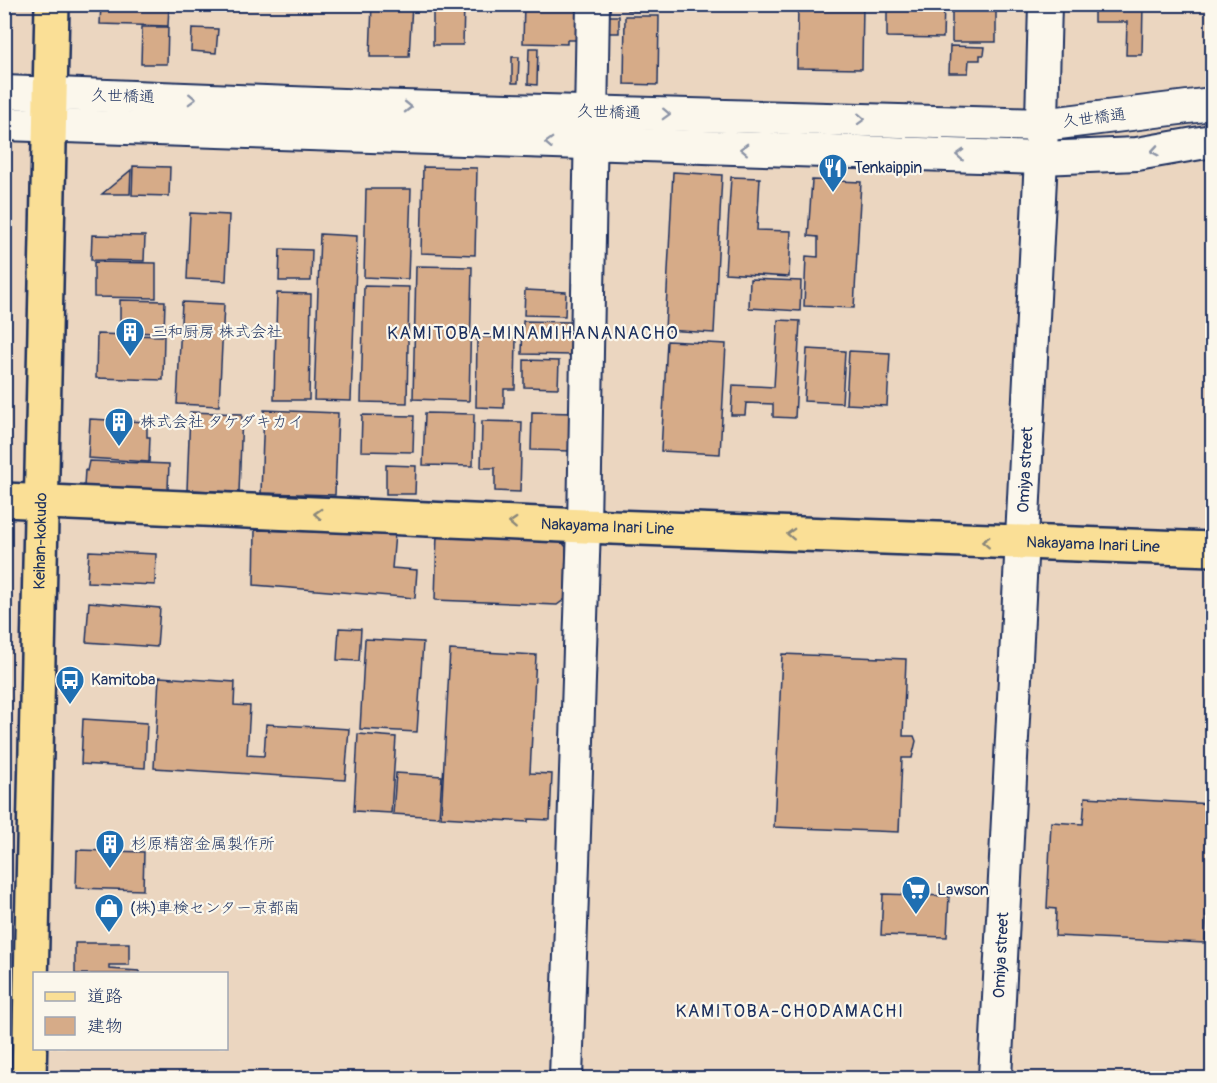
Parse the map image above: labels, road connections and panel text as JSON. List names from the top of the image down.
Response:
{
  "streets": {
    "main road": ["Nakayama Inari Line", "Keihan-kokudo"],
    "street": ["久世橋通", "Omiya street"]
  },
  "crossings": [
    ["久世橋通", "Omiya street"],
    ["久世橋通", "Keihan-kokudo"],
    ["Omiya street", "Nakayama Inari Line"],
    ["Nakayama Inari Line", "Keihan-kokudo"]
  ],
  "one_way": ["Nakayama Inari Line"],
  "districts": ["KAMITOBA-MINAMIHANANACHO", "KAMITOBA-CHODAMACHI"],
  "places": {
    "restaurant": ["Tenkaippin"],
    "building": ["三和厨房 株式会社", "株式会社 タケダキカイ", "杉原精密金属製作所"],
    "bus stop": ["Kamitoba"],
    "supermarket": ["Lawson"],
    "shop": ["(株)車検センター京都南"]
  },
  "legend": ["道路", "建物"]
}
